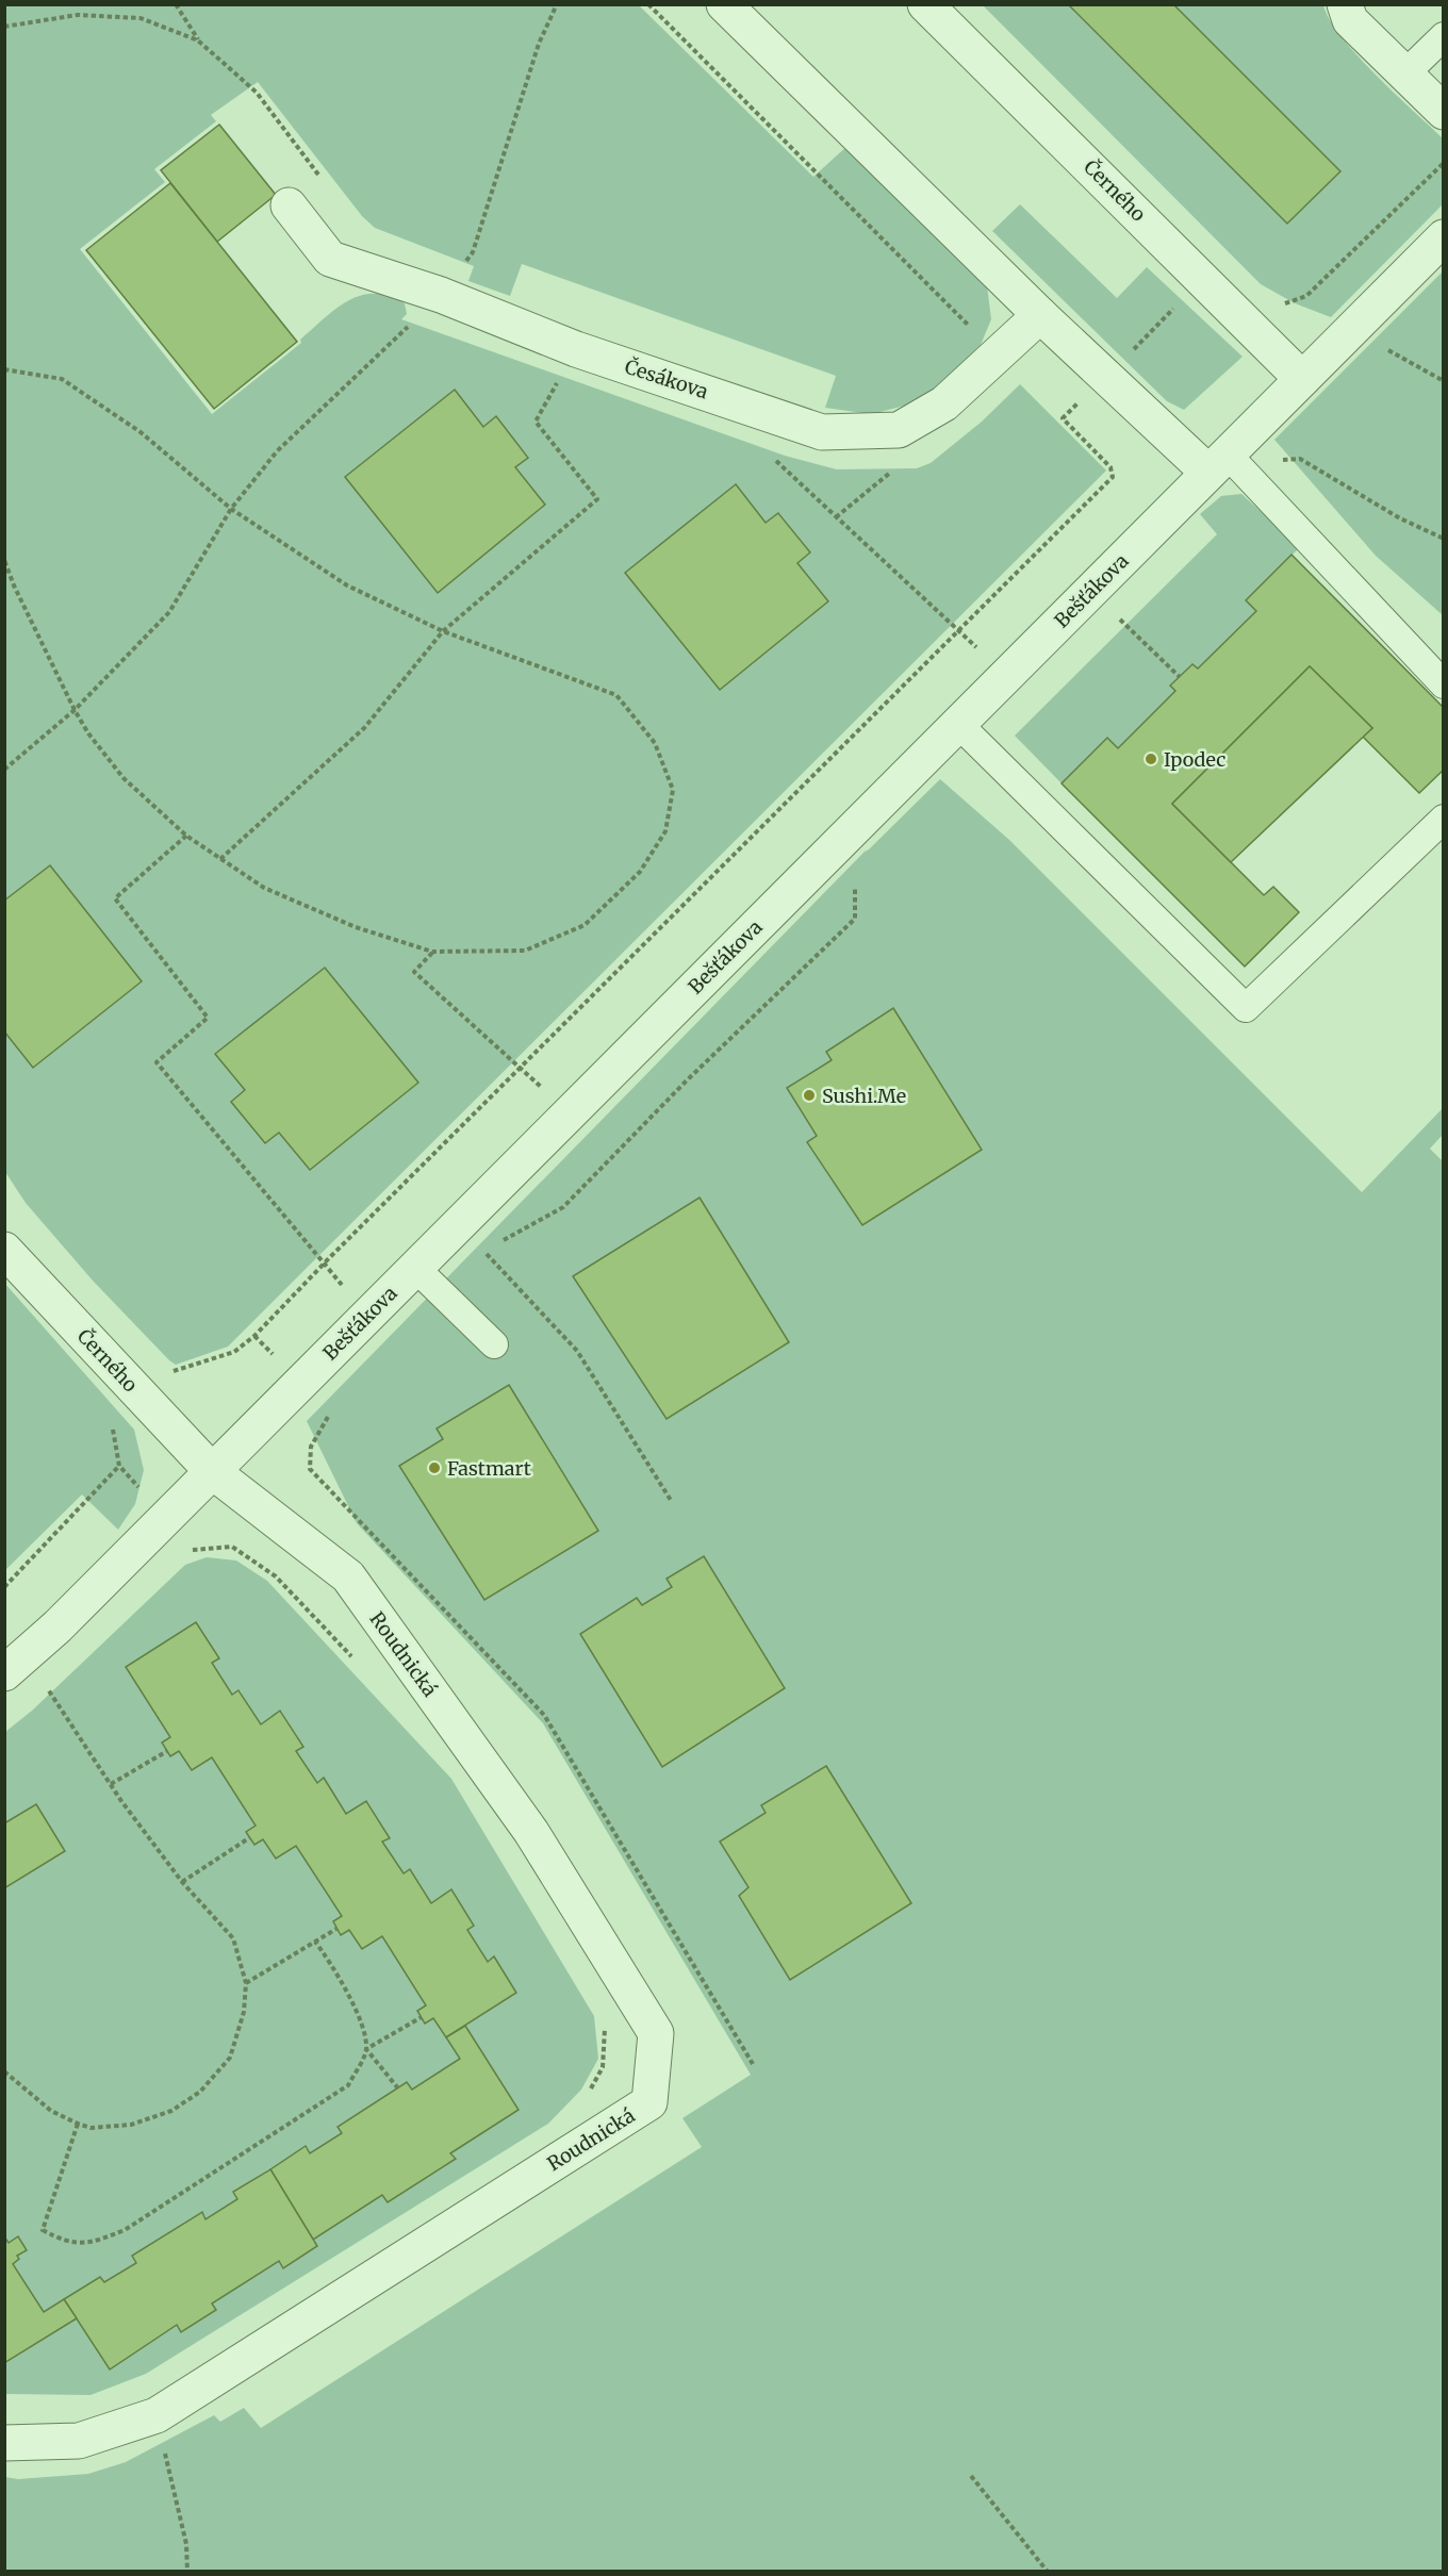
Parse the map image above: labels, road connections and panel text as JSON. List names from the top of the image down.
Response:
{
  "streets": {
    "street": [
      "Černého",
      "Česákova",
      "Bešťákova",
      "Roudnická"
    ]
  },
  "crossings": [
    ["Černého", "Bešťákova"],
    ["Černého", "Roudnická"],
    ["Bešťákova", "Roudnická"]
  ],
  "places": ["Ipodec", "Sushi.Me", "Fastmart"]
}
